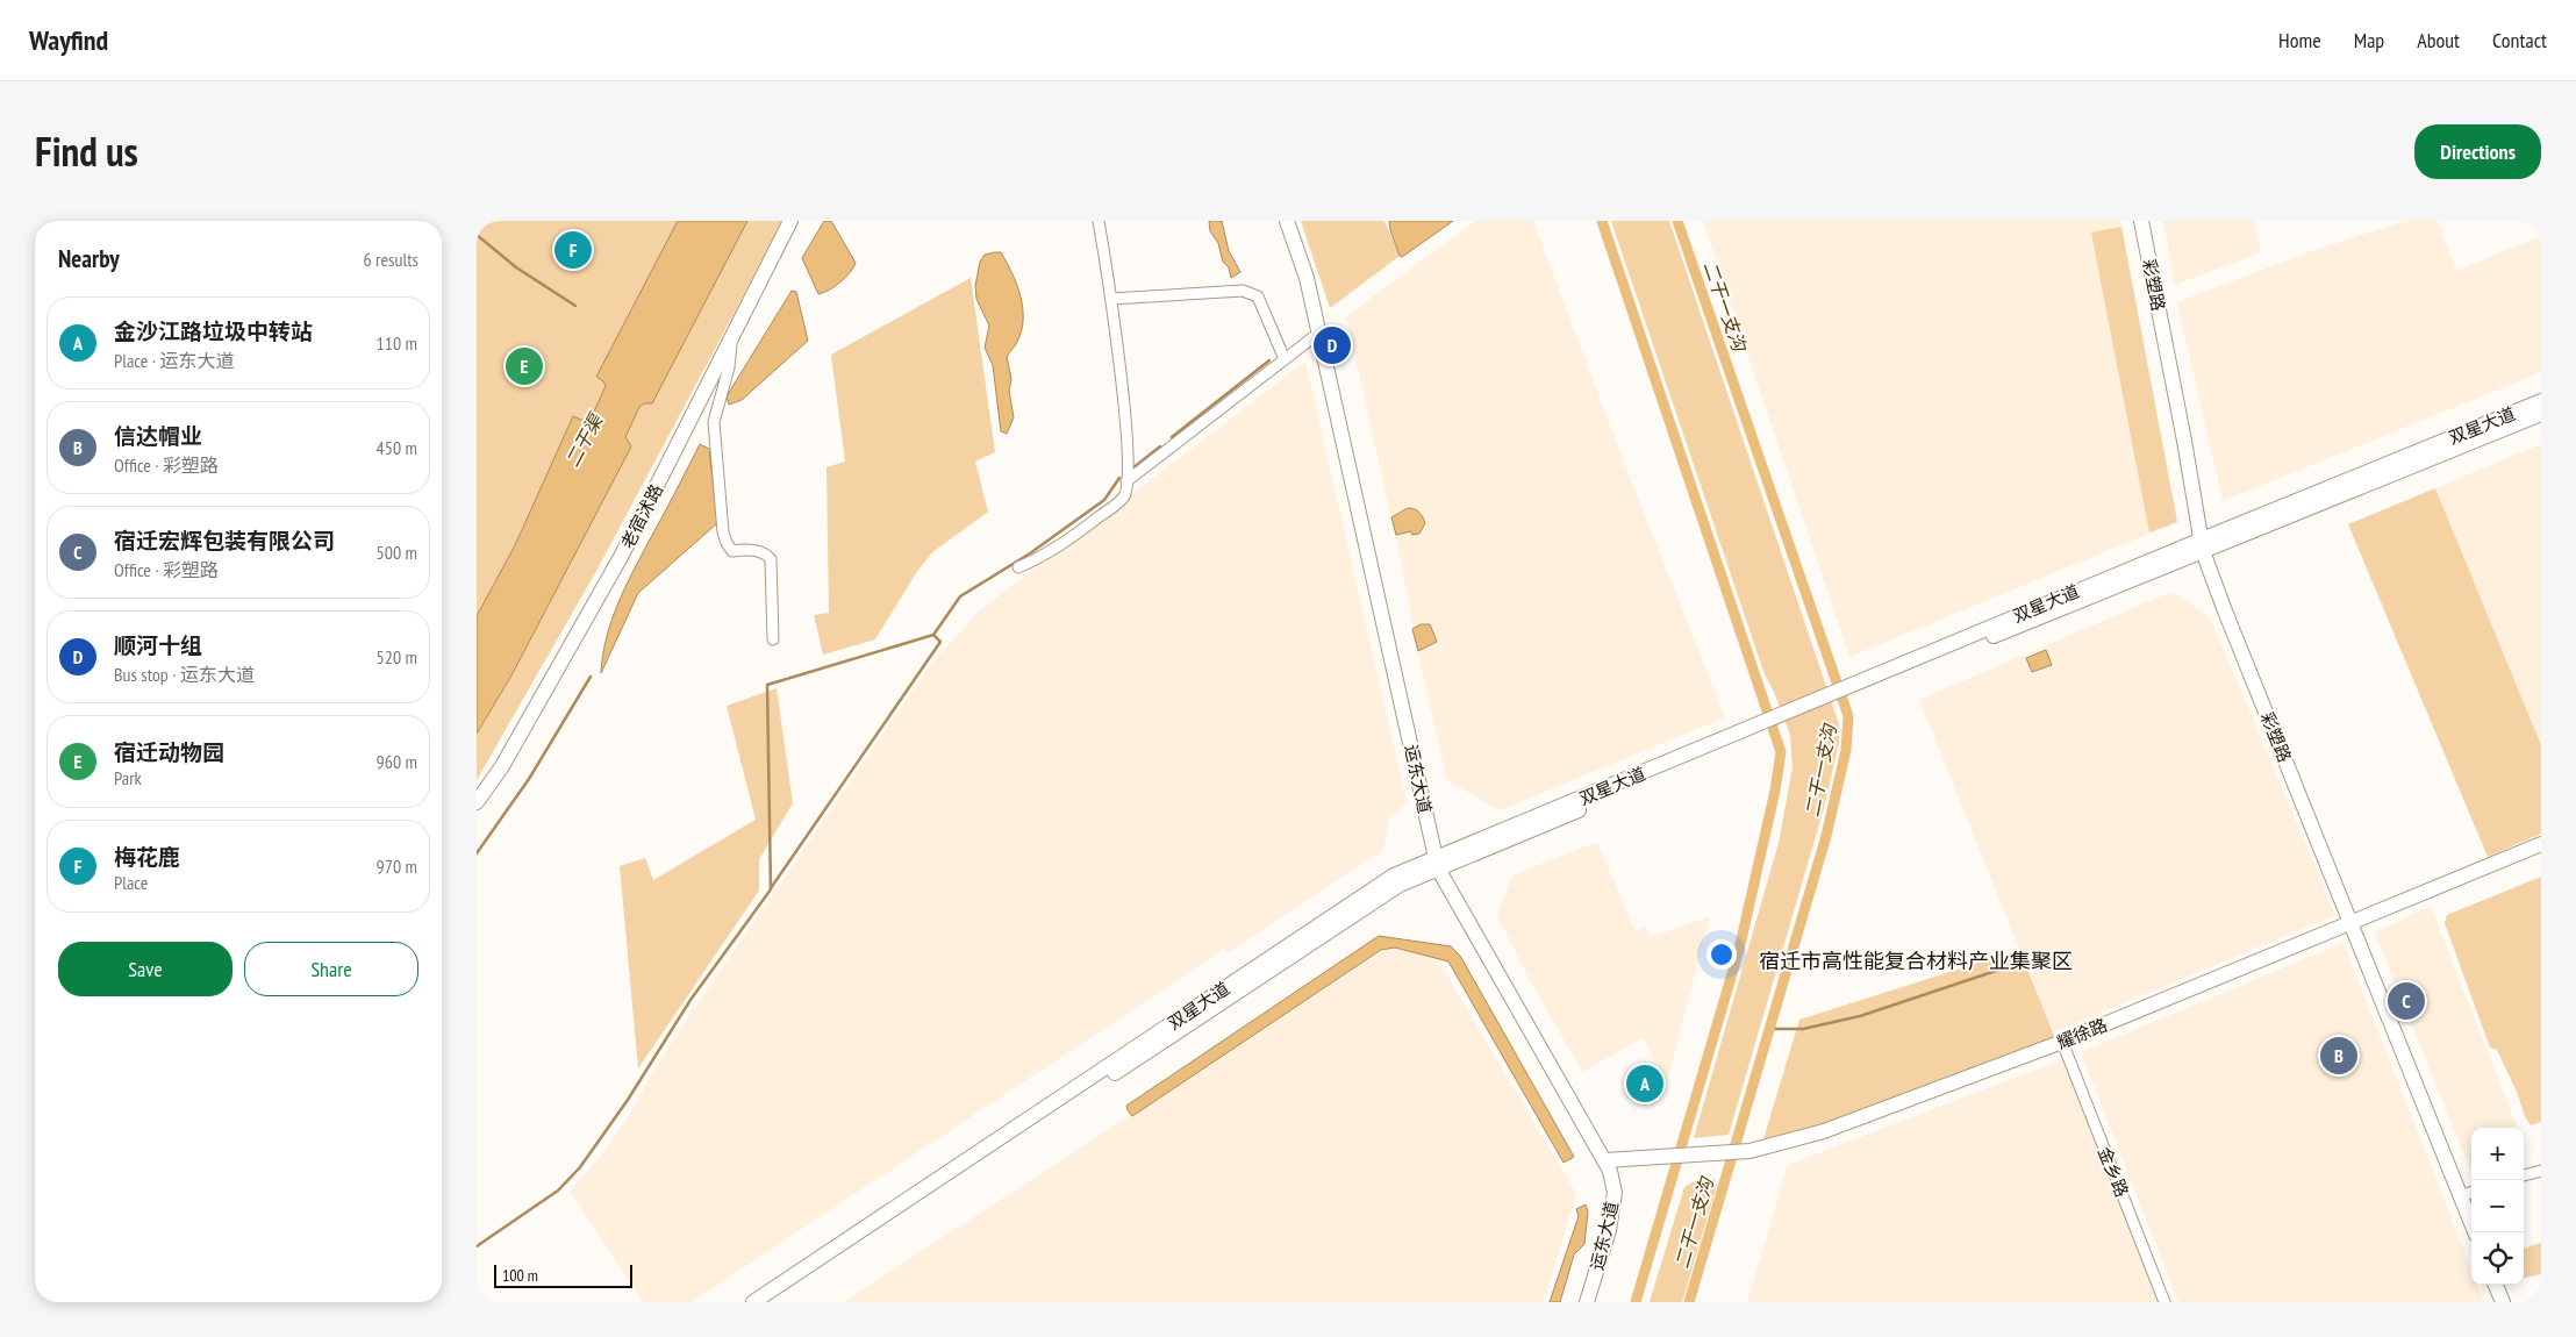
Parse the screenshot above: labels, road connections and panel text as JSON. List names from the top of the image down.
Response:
{
  "streets": {
    "street": [
      "彩塑路",
      "双星大道",
      "老宿沭路",
      "运东大道",
      "耀徐路",
      "金乡路"
    ]
  },
  "crossings": [
    ["彩塑路", "双星大道"],
    ["彩塑路", "耀徐路"],
    ["双星大道", "运东大道"],
    ["运东大道", "耀徐路"],
    ["耀徐路", "金乡路"]
  ],
  "districts": ["宿迁市高性能复合材料产业集聚区"],
  "water": ["二干一支沟", "二干渠"],
  "scale_bar": "100 m",
  "page": {
    "header": "Wayfind",
    "nav": [
      "Home",
      "Map",
      "About",
      "Contact"
    ],
    "title": "Find us",
    "buttons": [
      "Directions",
      ["Save", "Share"]
    ],
    "heading": ["Nearby", "6 results"],
    "pins": [
      "F",
      "D",
      "E",
      "C",
      "B",
      "A"
    ],
    "list": [
      {
        "mark": "A",
        "name": "金沙江路垃圾中转站",
        "note": "Place · 运东大道",
        "value": "110 m"
      },
      {
        "mark": "B",
        "name": "信达帽业",
        "note": "Office · 彩塑路",
        "value": "450 m"
      },
      {
        "mark": "C",
        "name": "宿迁宏辉包装有限公司",
        "note": "Office · 彩塑路",
        "value": "500 m"
      },
      {
        "mark": "D",
        "name": "顺河十组",
        "note": "Bus stop · 运东大道",
        "value": "520 m"
      },
      {
        "mark": "E",
        "name": "宿迁动物园",
        "note": "Park",
        "value": "960 m"
      },
      {
        "mark": "F",
        "name": "梅花鹿",
        "note": "Place",
        "value": "970 m"
      }
    ],
    "map_buttons": ["+", "−"],
    "scale": "100 m"
  }
}
